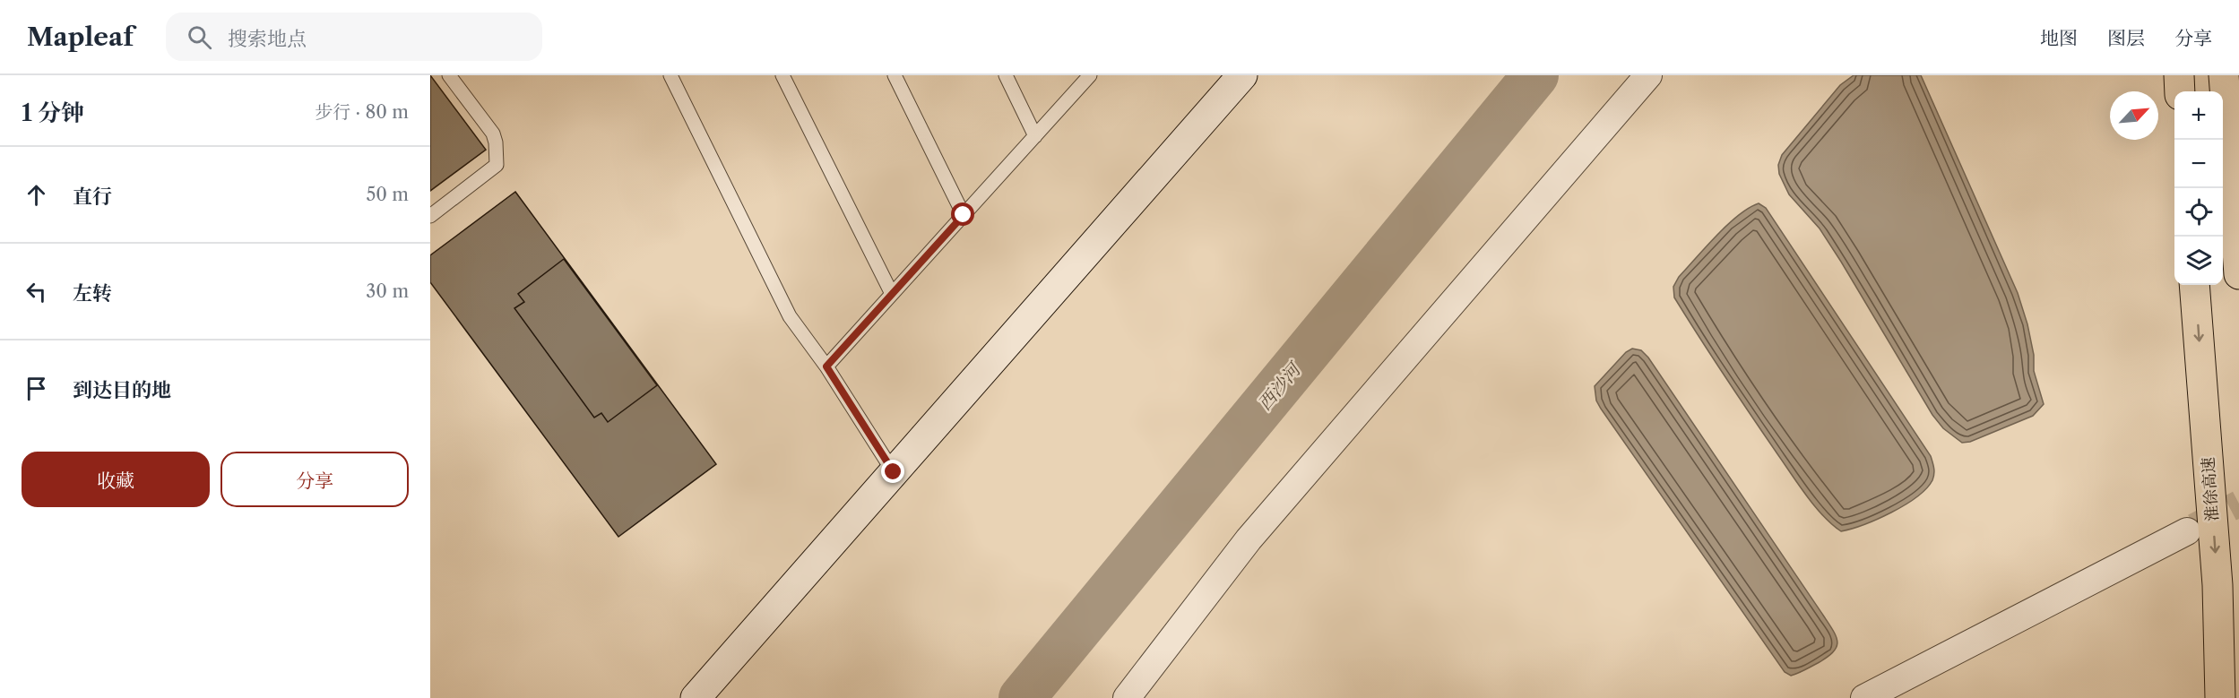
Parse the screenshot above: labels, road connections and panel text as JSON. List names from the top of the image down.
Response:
{
  "streets": {
    "highway": ["淮徐高速"]
  },
  "one_way": ["淮徐高速"],
  "water": ["西沙河"],
  "north": "top right",
  "page": {
    "header": "Mapleaf",
    "search": "搜索地点",
    "nav": ["地图", "图层", "分享"],
    "heading": ["1 分钟", "步行 · 80 m"],
    "map_buttons": ["+", "−"],
    "list": [
      ["直行", "50 m"],
      ["左转", "30 m"],
      "到达目的地"
    ],
    "buttons": ["收藏", "分享"]
  }
}
